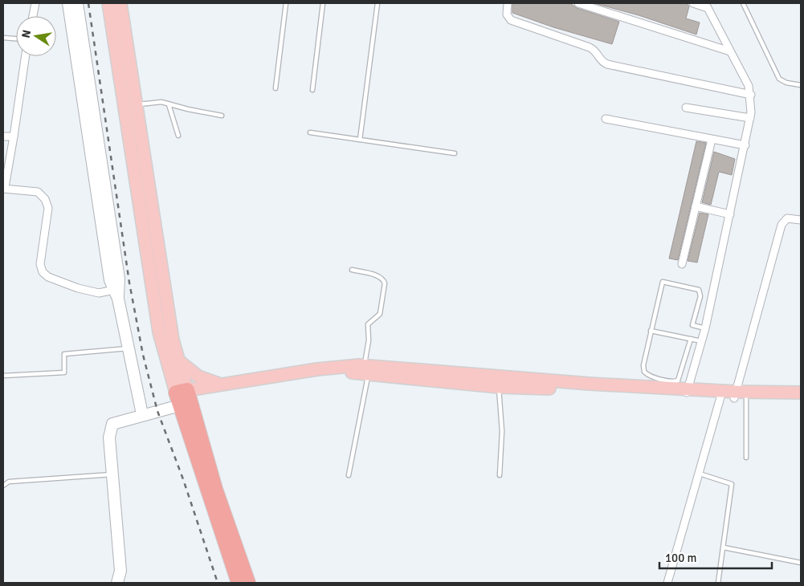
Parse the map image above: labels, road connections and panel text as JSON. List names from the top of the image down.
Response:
{
  "scale_bar": "100 m",
  "north": "left"
}
